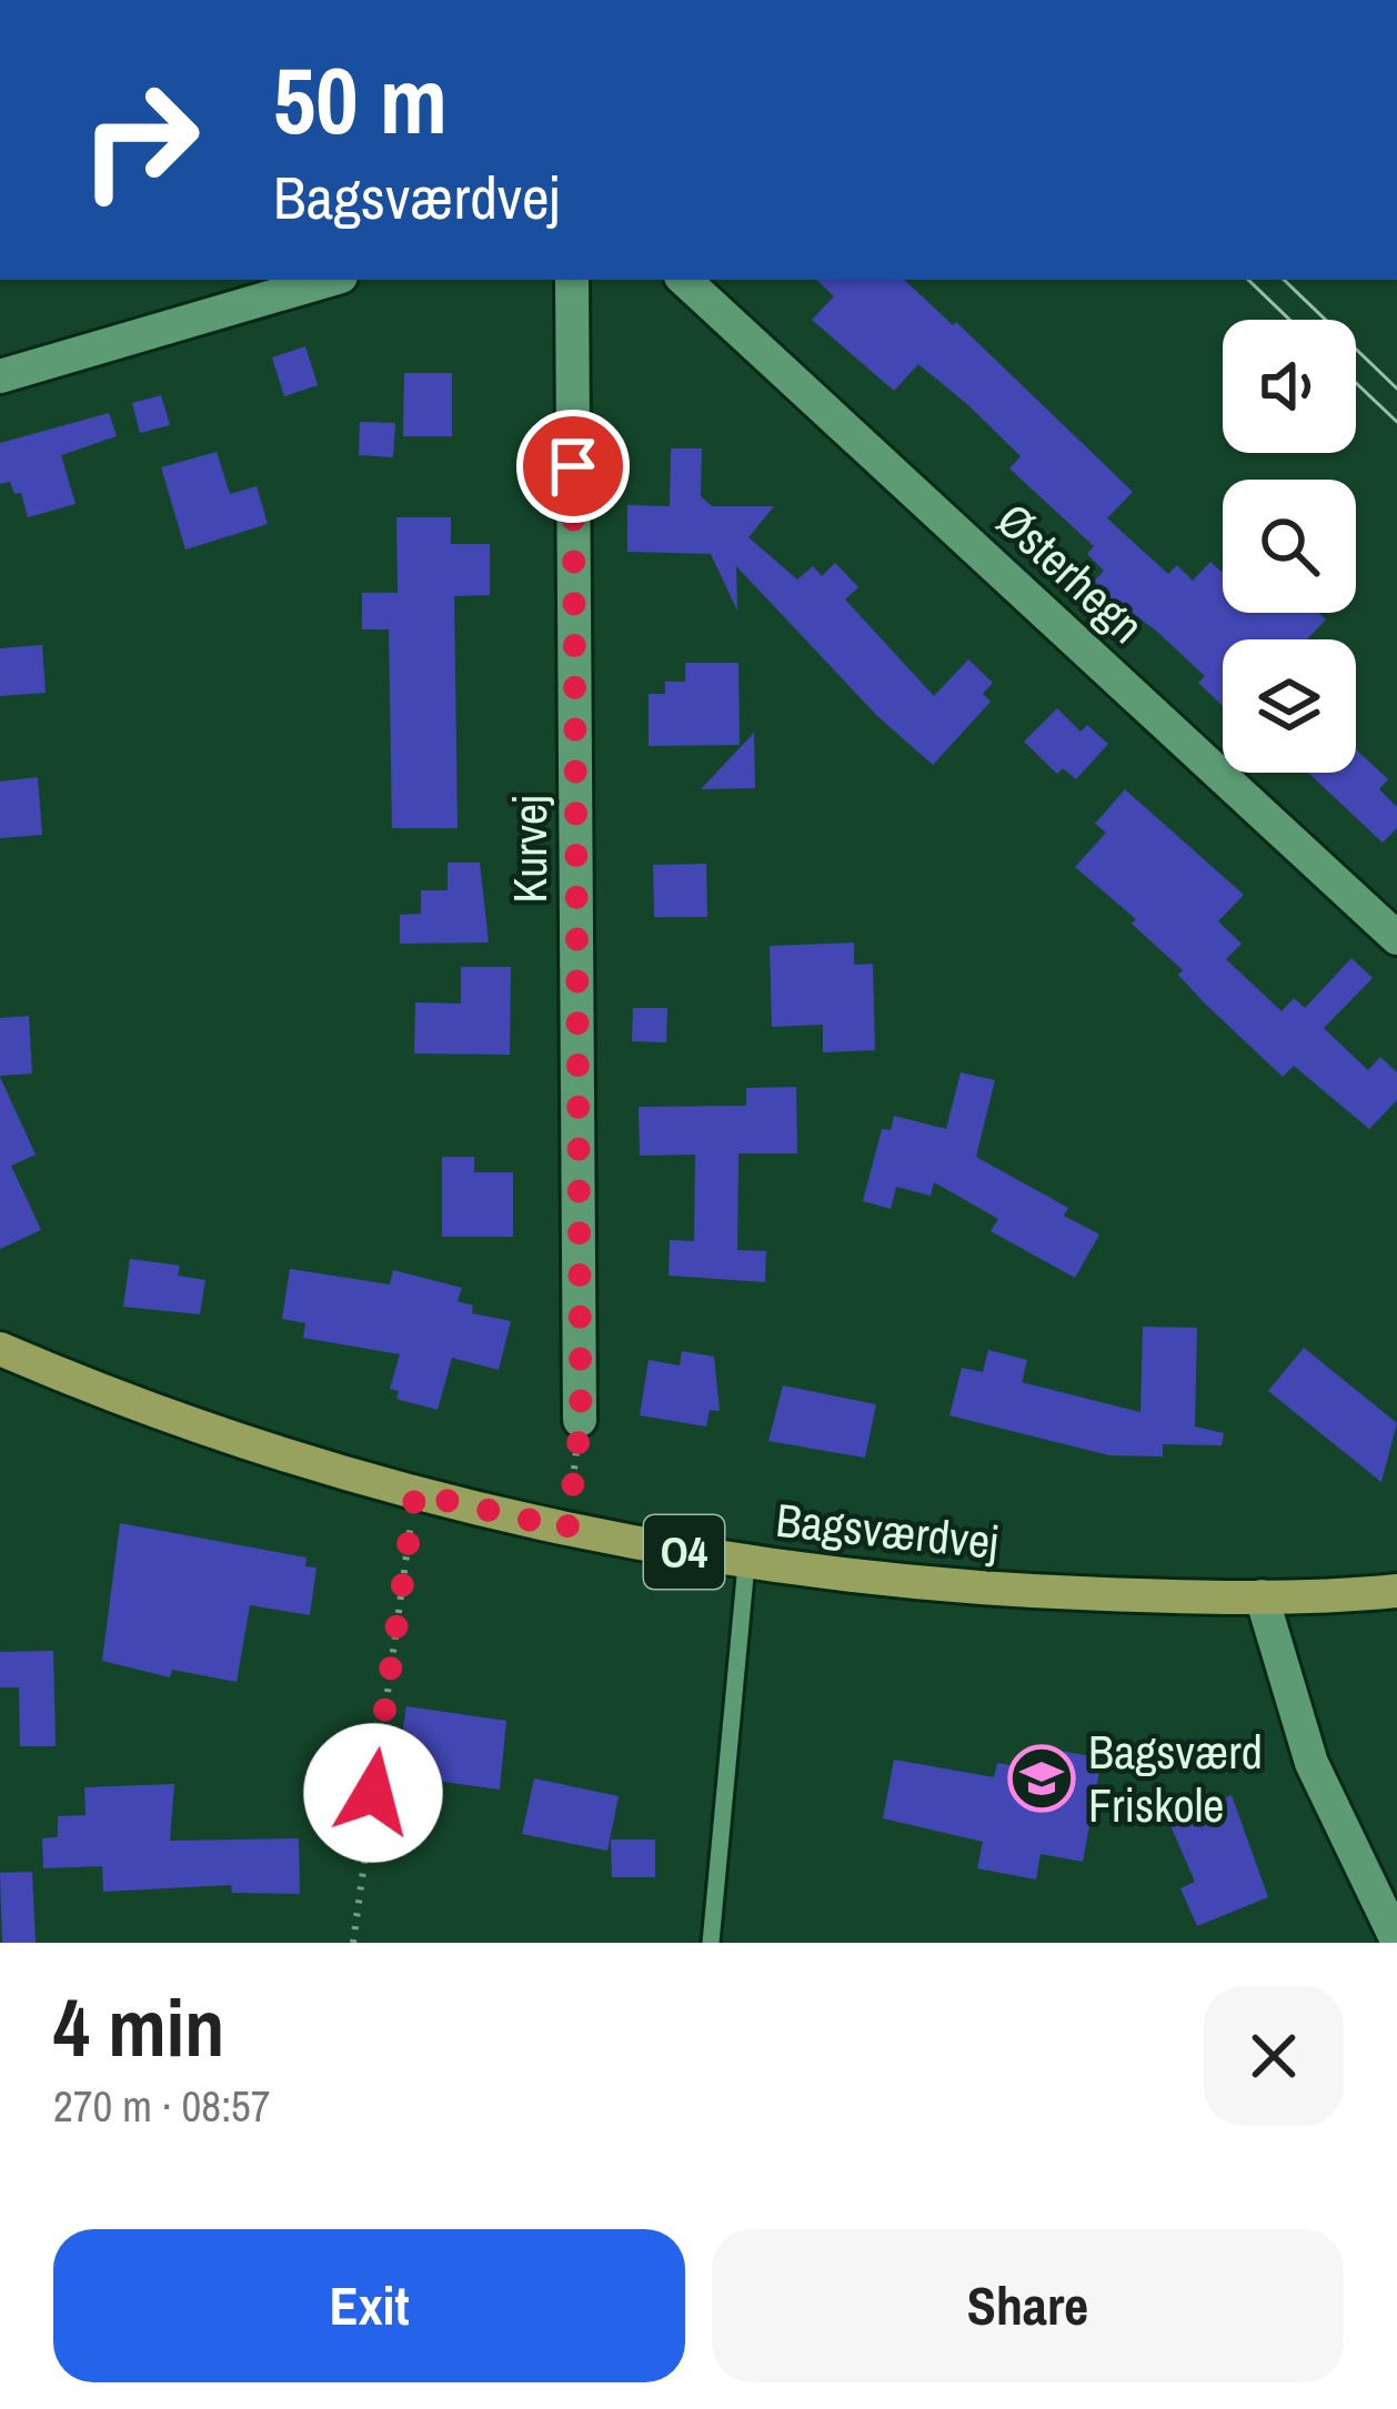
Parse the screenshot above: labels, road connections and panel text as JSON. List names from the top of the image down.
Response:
{
  "streets": {
    "main road": ["Bagsværdvej", "O4"],
    "street": ["Østerhegn", "Kurvej"]
  },
  "places": {
    "school or university": ["Bagsværd Friskole"]
  },
  "page": {
    "turn": ["50 m", "Bagsværdvej"],
    "heading": ["4 min", "270 m · 08:57"],
    "buttons": ["Exit", "Share"]
  }
}
